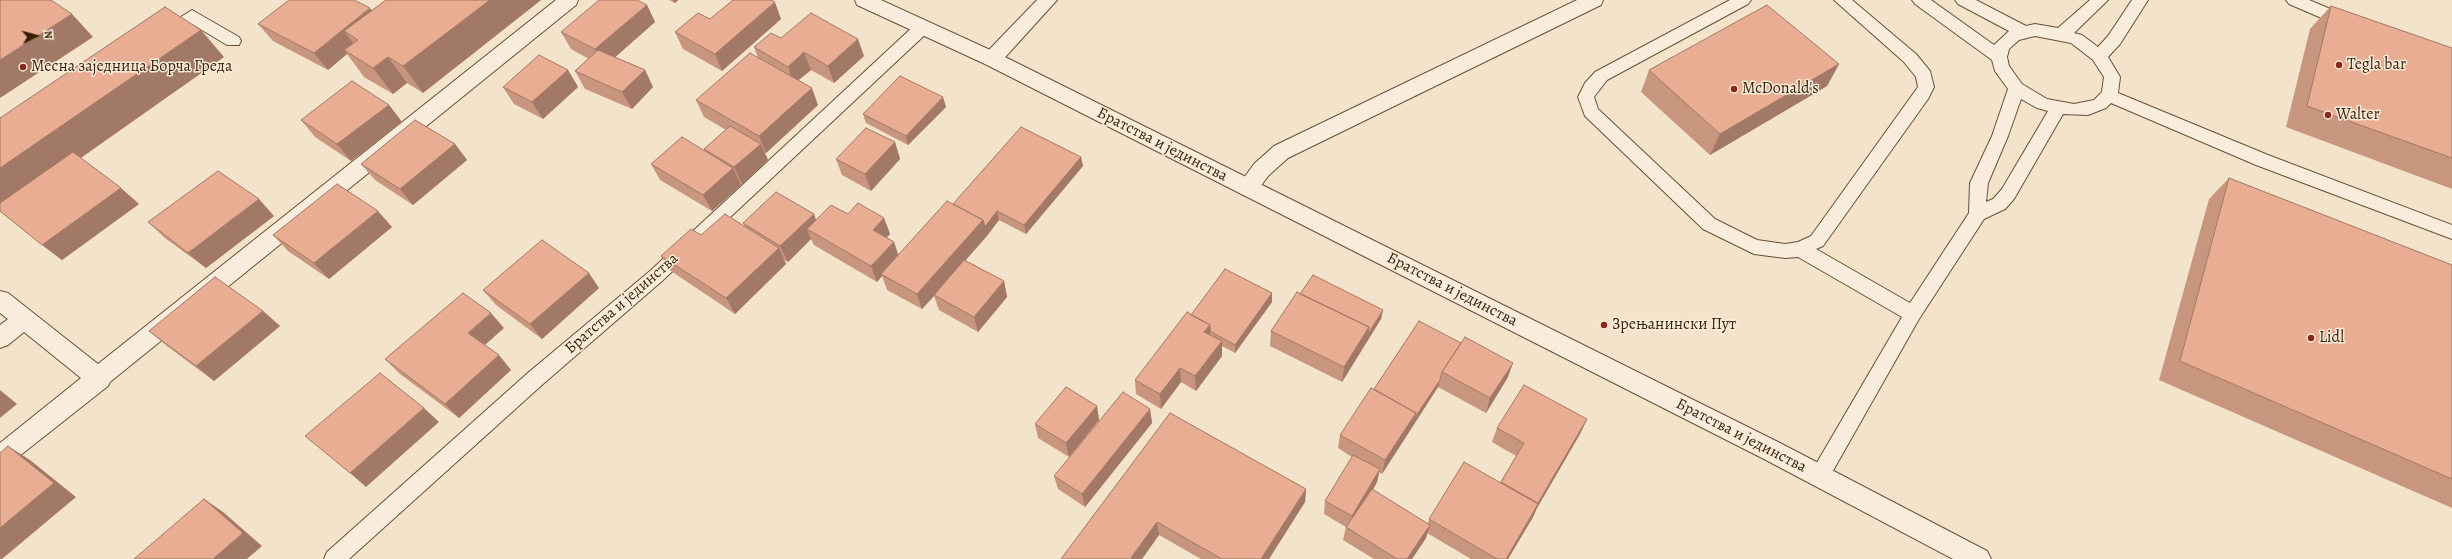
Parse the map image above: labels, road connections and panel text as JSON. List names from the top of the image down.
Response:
{
  "streets": {
    "street": ["Братства и јединства"]
  },
  "places": [
    "Tegla bar",
    "Месна заједница Борча Греда",
    "McDonald's",
    "Walter",
    "Зрењанински Пут",
    "Lidl"
  ],
  "north": "right"
}
